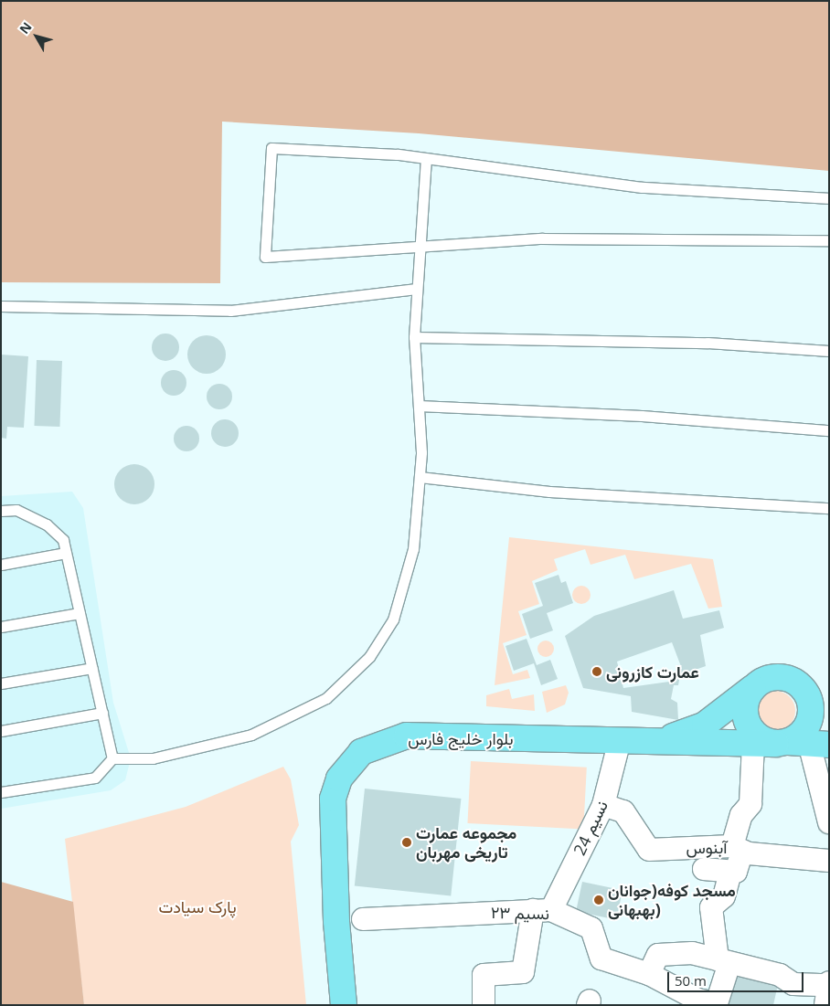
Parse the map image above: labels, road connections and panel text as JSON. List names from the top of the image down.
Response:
{
  "streets": {
    "main road": ["بلوار خلیج فارس"],
    "street": ["نسیم 24", "آبنوس", "نسیم ۲۳"]
  },
  "crossings": [
    ["بلوار خلیج فارس", "نسیم 24"],
    ["نسیم 24", "آبنوس"],
    ["نسیم 24", "نسیم ۲۳"]
  ],
  "parks": ["پارک سیادت"],
  "places": ["عمارت کازرونی", "مجموعه عمارت تاریخی مهربان", "مسجد کوفه(جوانان بهبهانی)"],
  "scale_bar": "50 m",
  "north": "top left"
}
